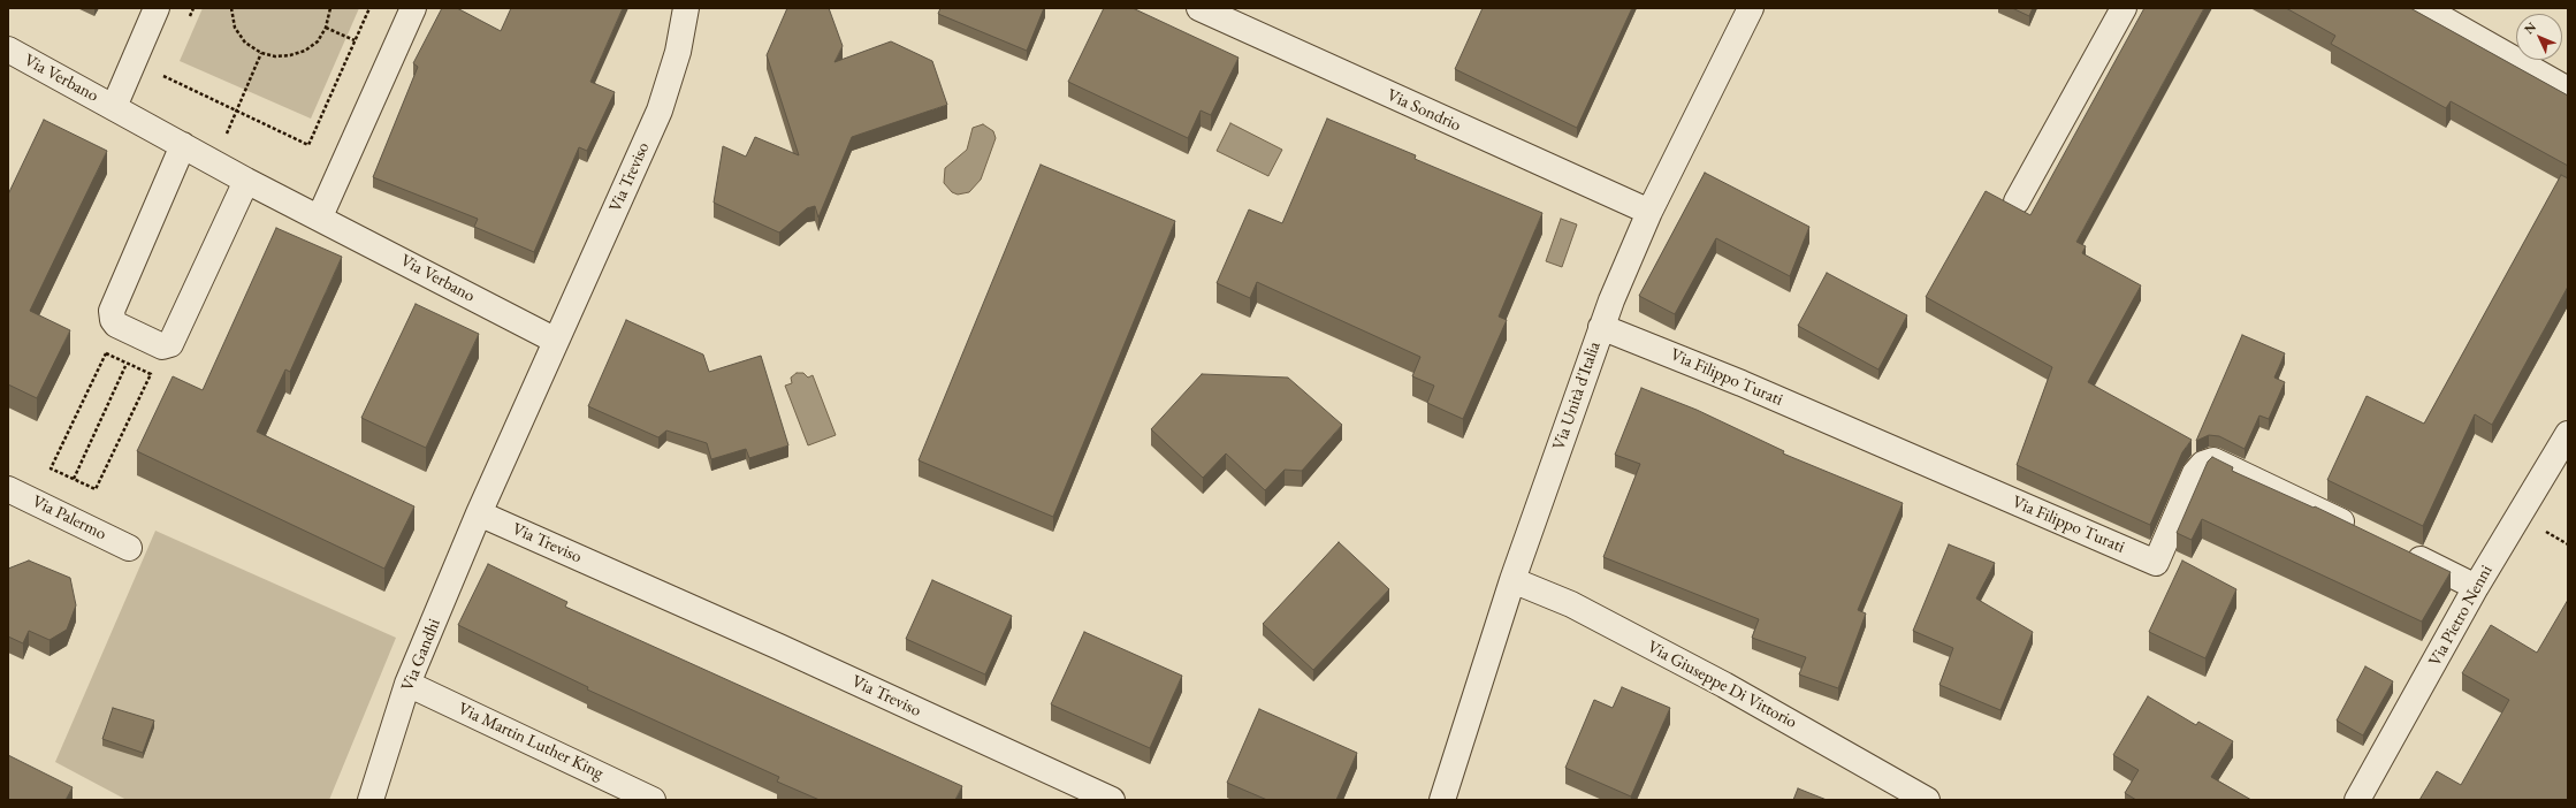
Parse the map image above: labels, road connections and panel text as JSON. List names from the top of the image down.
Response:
{
  "streets": {
    "street": [
      "Via Verbano",
      "Via Sondrio",
      "Via Treviso",
      "Via Filippo Turati",
      "Via Unità d'Italia",
      "Via Palermo",
      "Via Pietro Nenni",
      "Via Gandhi",
      "Via Giuseppe Di Vittorio",
      "Via Martin Luther King"
    ]
  },
  "crossings": [
    ["Via Verbano", "Via Treviso"],
    ["Via Sondrio", "Via Unità d'Italia"],
    ["Via Treviso", "Via Gandhi"],
    ["Via Filippo Turati", "Via Unità d'Italia"],
    ["Via Unità d'Italia", "Via Giuseppe Di Vittorio"],
    ["Via Gandhi", "Via Martin Luther King"]
  ],
  "north": "top left"
}
